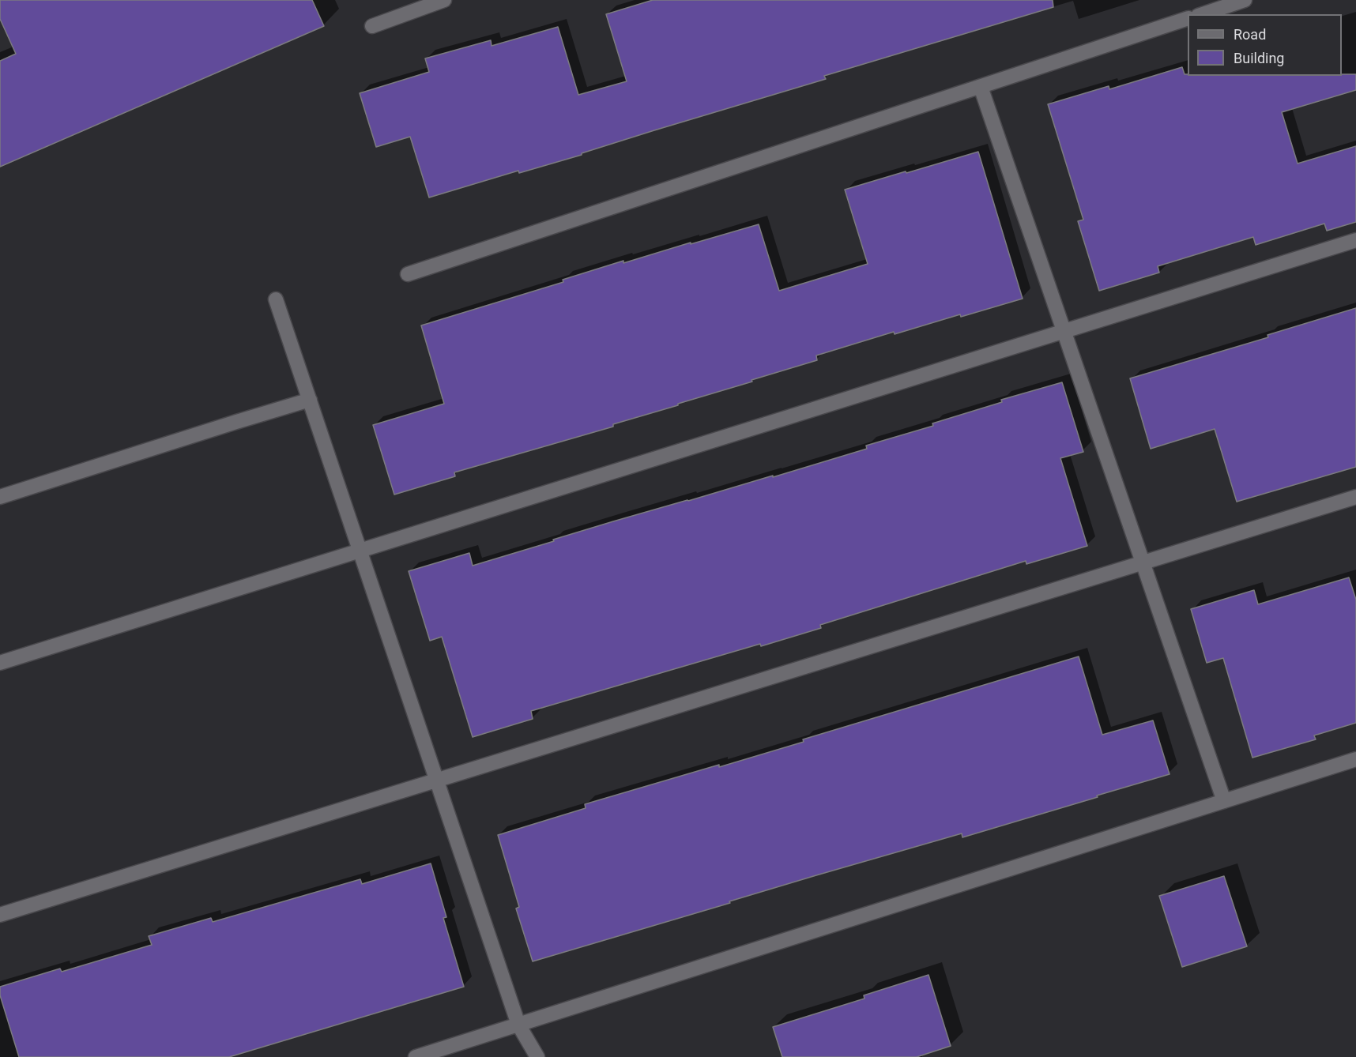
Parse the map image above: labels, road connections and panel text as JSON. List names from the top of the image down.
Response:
{
  "legend": ["Road", "Building"]
}
